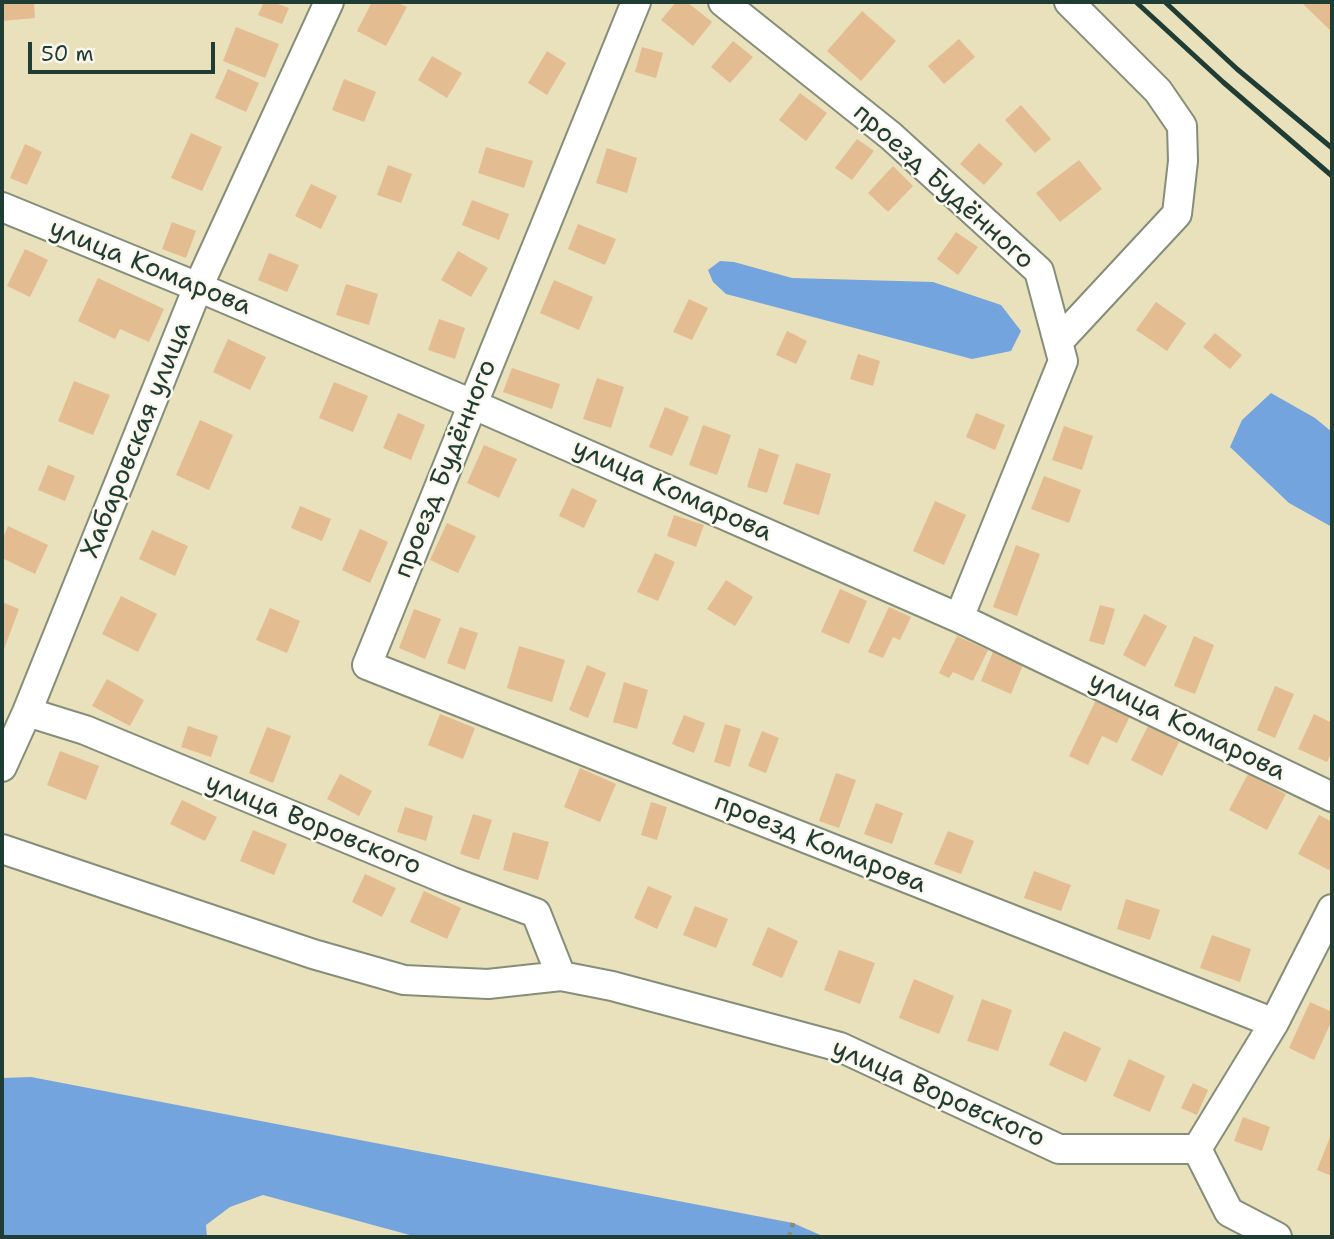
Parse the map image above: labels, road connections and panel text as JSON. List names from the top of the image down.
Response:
{
  "streets": {
    "street": [
      "проезд Будённого",
      "улица Комарова",
      "Хабаровская улица",
      "улица Воровского",
      "проезд Комарова"
    ]
  },
  "crossings": [
    ["проезд Будённого", "улица Комарова"],
    ["проезд Будённого", "проезд Комарова"],
    ["улица Комарова", "Хабаровская улица"],
    ["Хабаровская улица", "улица Воровского"]
  ],
  "scale_bar": "50 m"
}
